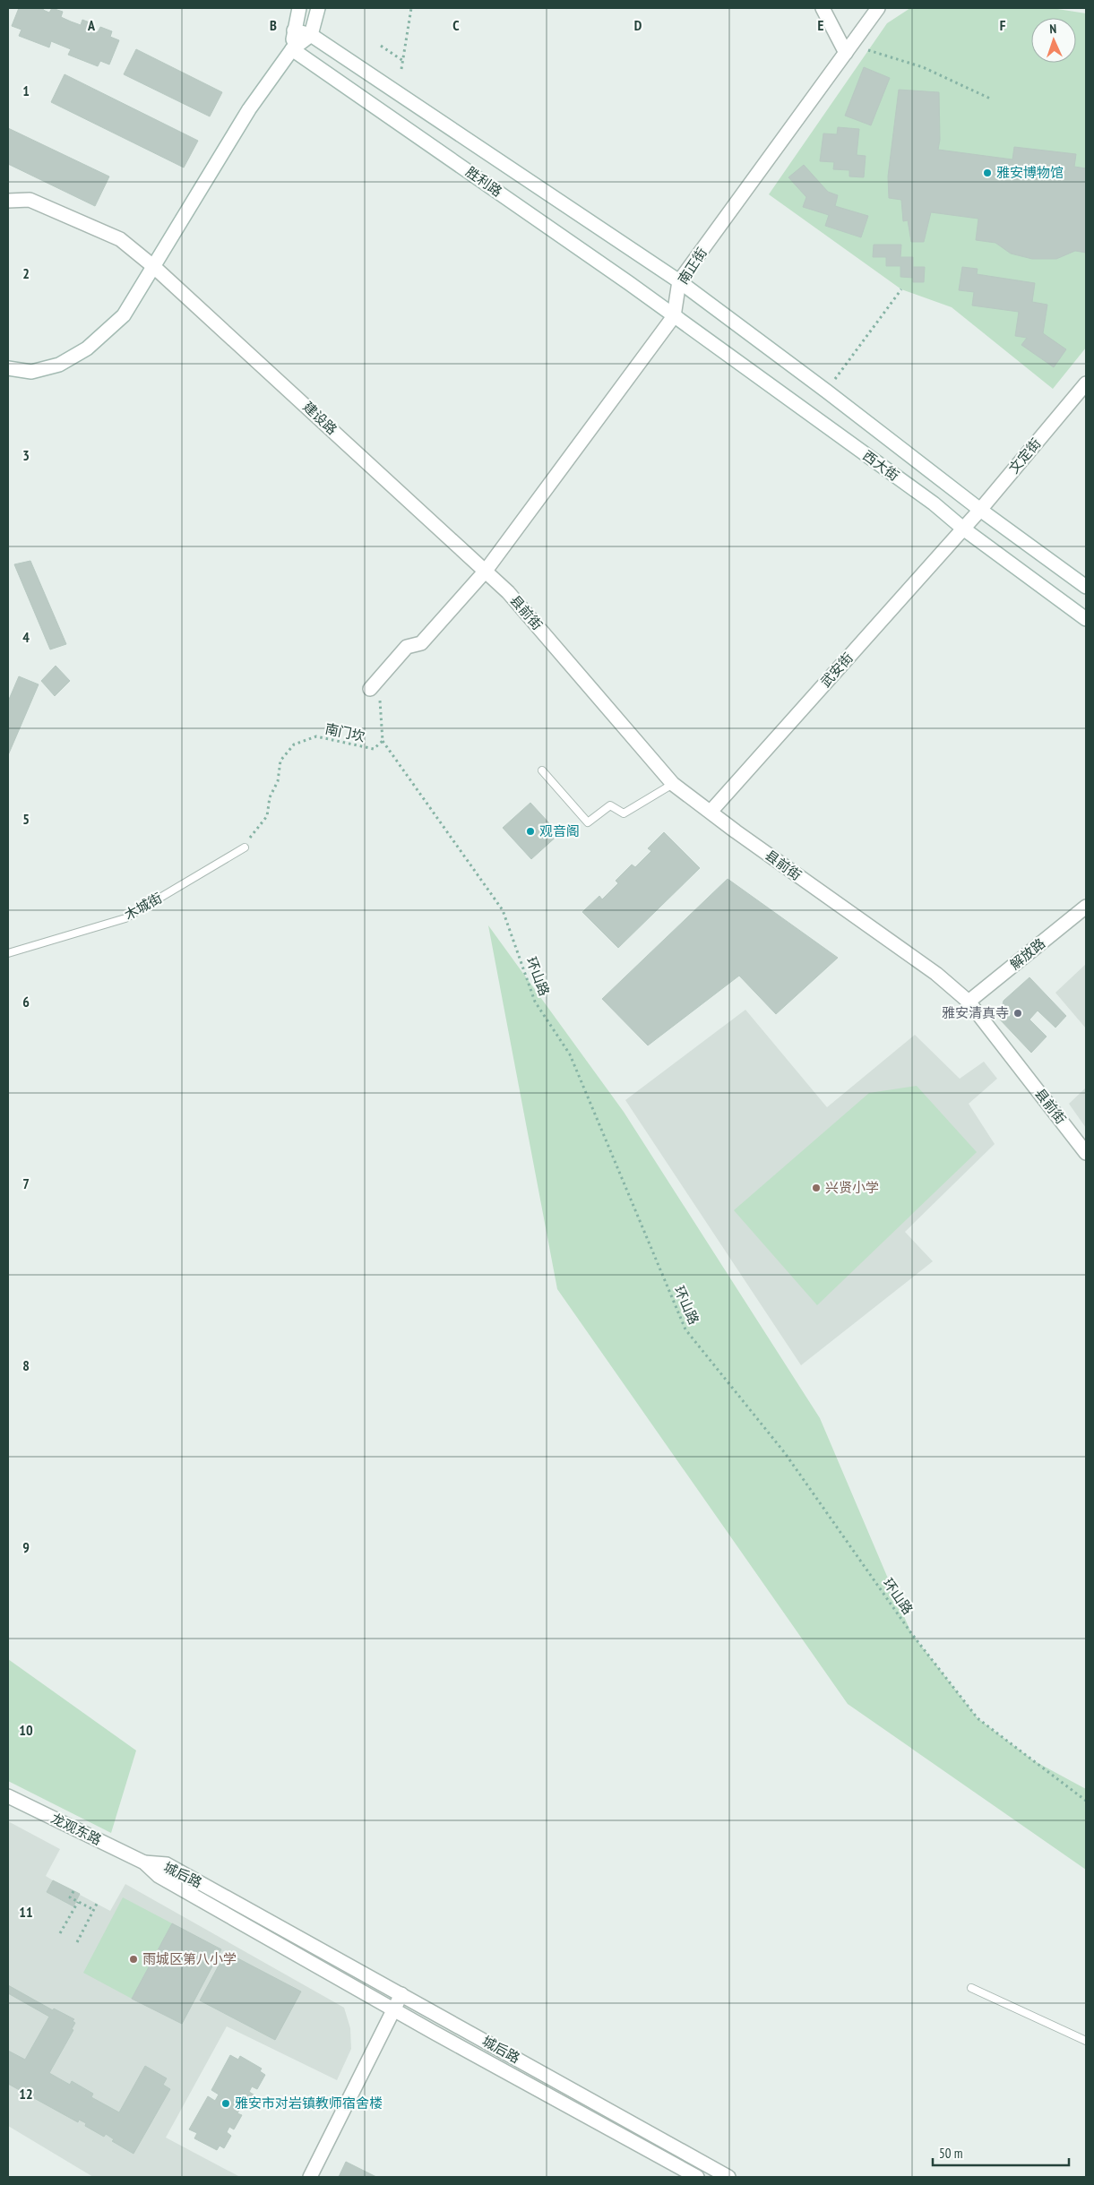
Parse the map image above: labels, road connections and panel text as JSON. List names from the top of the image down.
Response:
{
  "streets": {
    "street": [
      "胜利路",
      "南正街",
      "建设路",
      "文定街",
      "西大街",
      "县前街",
      "武安街",
      "解放路",
      "龙观东路",
      "城后路"
    ],
    "lane": ["木城街"],
    "path": ["南门坎", "环山路"]
  },
  "crossings": [
    ["胜利路", "南正街"],
    ["胜利路", "西大街"],
    ["南正街", "建设路"],
    ["南正街", "西大街"],
    ["南正街", "县前街"],
    ["南正街", "南门坎"],
    ["建设路", "县前街"],
    ["文定街", "西大街"],
    ["文定街", "武安街"],
    ["西大街", "武安街"],
    ["县前街", "武安街"],
    ["县前街", "解放路"],
    ["南门坎", "木城街"],
    ["南门坎", "环山路"],
    ["龙观东路", "城后路"]
  ],
  "places": [
    "雅安博物馆",
    "观音阁",
    "雅安清真寺",
    "兴贤小学",
    "雨城区第八小学",
    "雅安市对岩镇教师宿舍楼"
  ],
  "scale_bar": "50 m",
  "north": "top",
  "grid": {
    "columns": [
      "A",
      "B",
      "C",
      "D",
      "E",
      "F"
    ],
    "rows": [
      "1",
      "2",
      "3",
      "4",
      "5",
      "6",
      "7",
      "8",
      "9",
      "10",
      "11",
      "12"
    ]
  }
}
